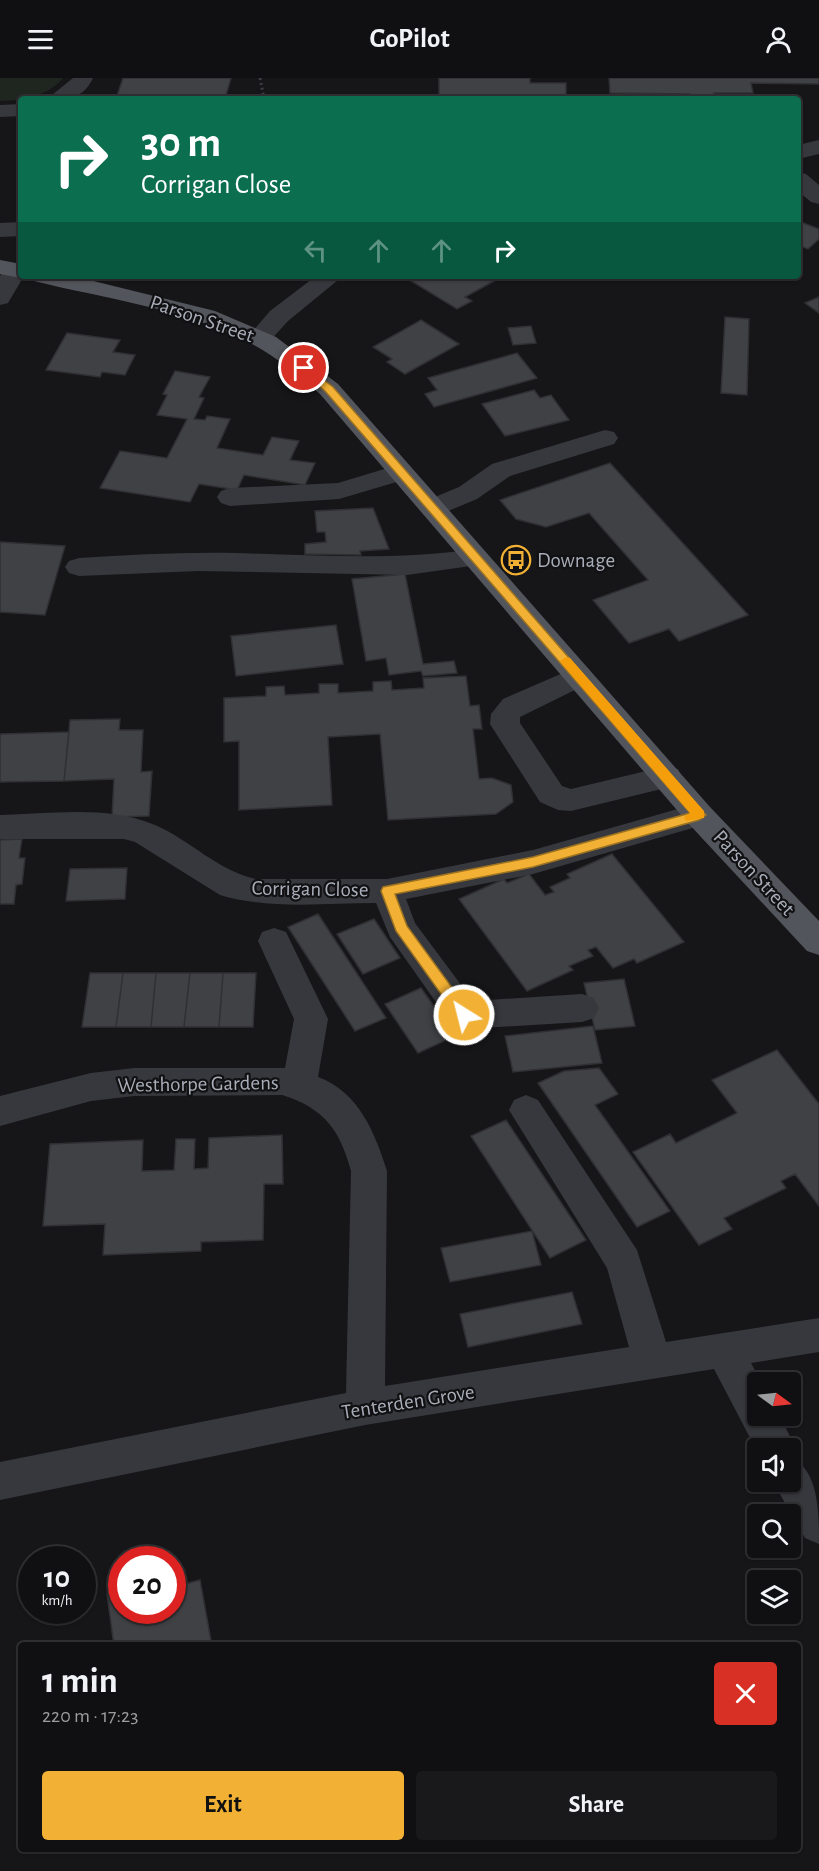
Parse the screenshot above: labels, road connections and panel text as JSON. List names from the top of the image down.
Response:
{
  "streets": {
    "main road": ["Parson Street"],
    "street": ["Corrigan Close", "Westhorpe Gardens", "Tenterden Grove"]
  },
  "crossings": [
    ["Parson Street", "Corrigan Close"],
    ["Westhorpe Gardens", "Tenterden Grove"]
  ],
  "places": {
    "bus stop": ["Downage"]
  },
  "north": "right",
  "page": {
    "header": "GoPilot",
    "turn": ["30 m", "Corrigan Close"],
    "speed": "10 km/h",
    "limit": "20",
    "heading": ["1 min", "220 m · 17:23"],
    "buttons": ["Exit", "Share"]
  }
}
